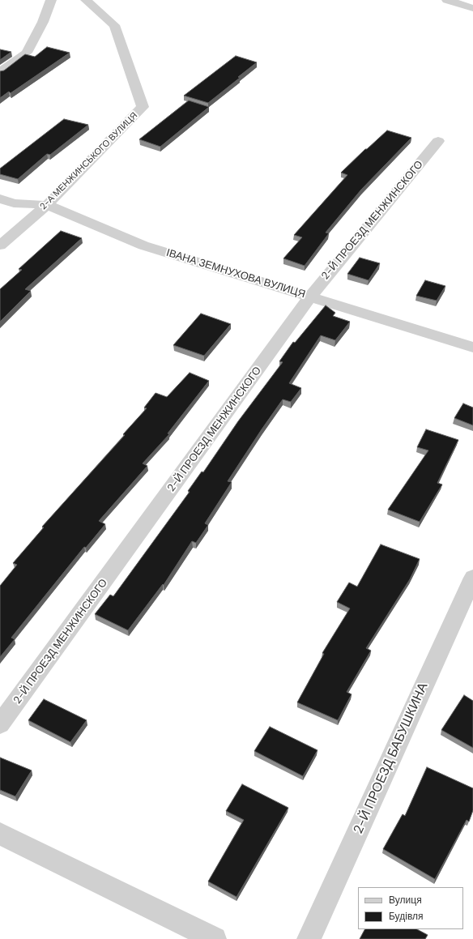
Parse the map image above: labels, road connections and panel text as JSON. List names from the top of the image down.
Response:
{
  "streets": {
    "street": [
      "2-А МЕНЖИНСЬКОГО ВУЛИЦЯ",
      "2-Й ПРОЕЗД МЕНЖИНСКОГО",
      "ІВАНА ЗЕМНУХОВА ВУЛИЦЯ",
      "2-Й ПРОЕЗД БАБУШКИНА"
    ]
  },
  "crossings": [
    ["2-А МЕНЖИНСЬКОГО ВУЛИЦЯ", "ІВАНА ЗЕМНУХОВА ВУЛИЦЯ"],
    ["2-Й ПРОЕЗД МЕНЖИНСКОГО", "ІВАНА ЗЕМНУХОВА ВУЛИЦЯ"]
  ],
  "legend": ["Вулиця", "Будівля"]
}
